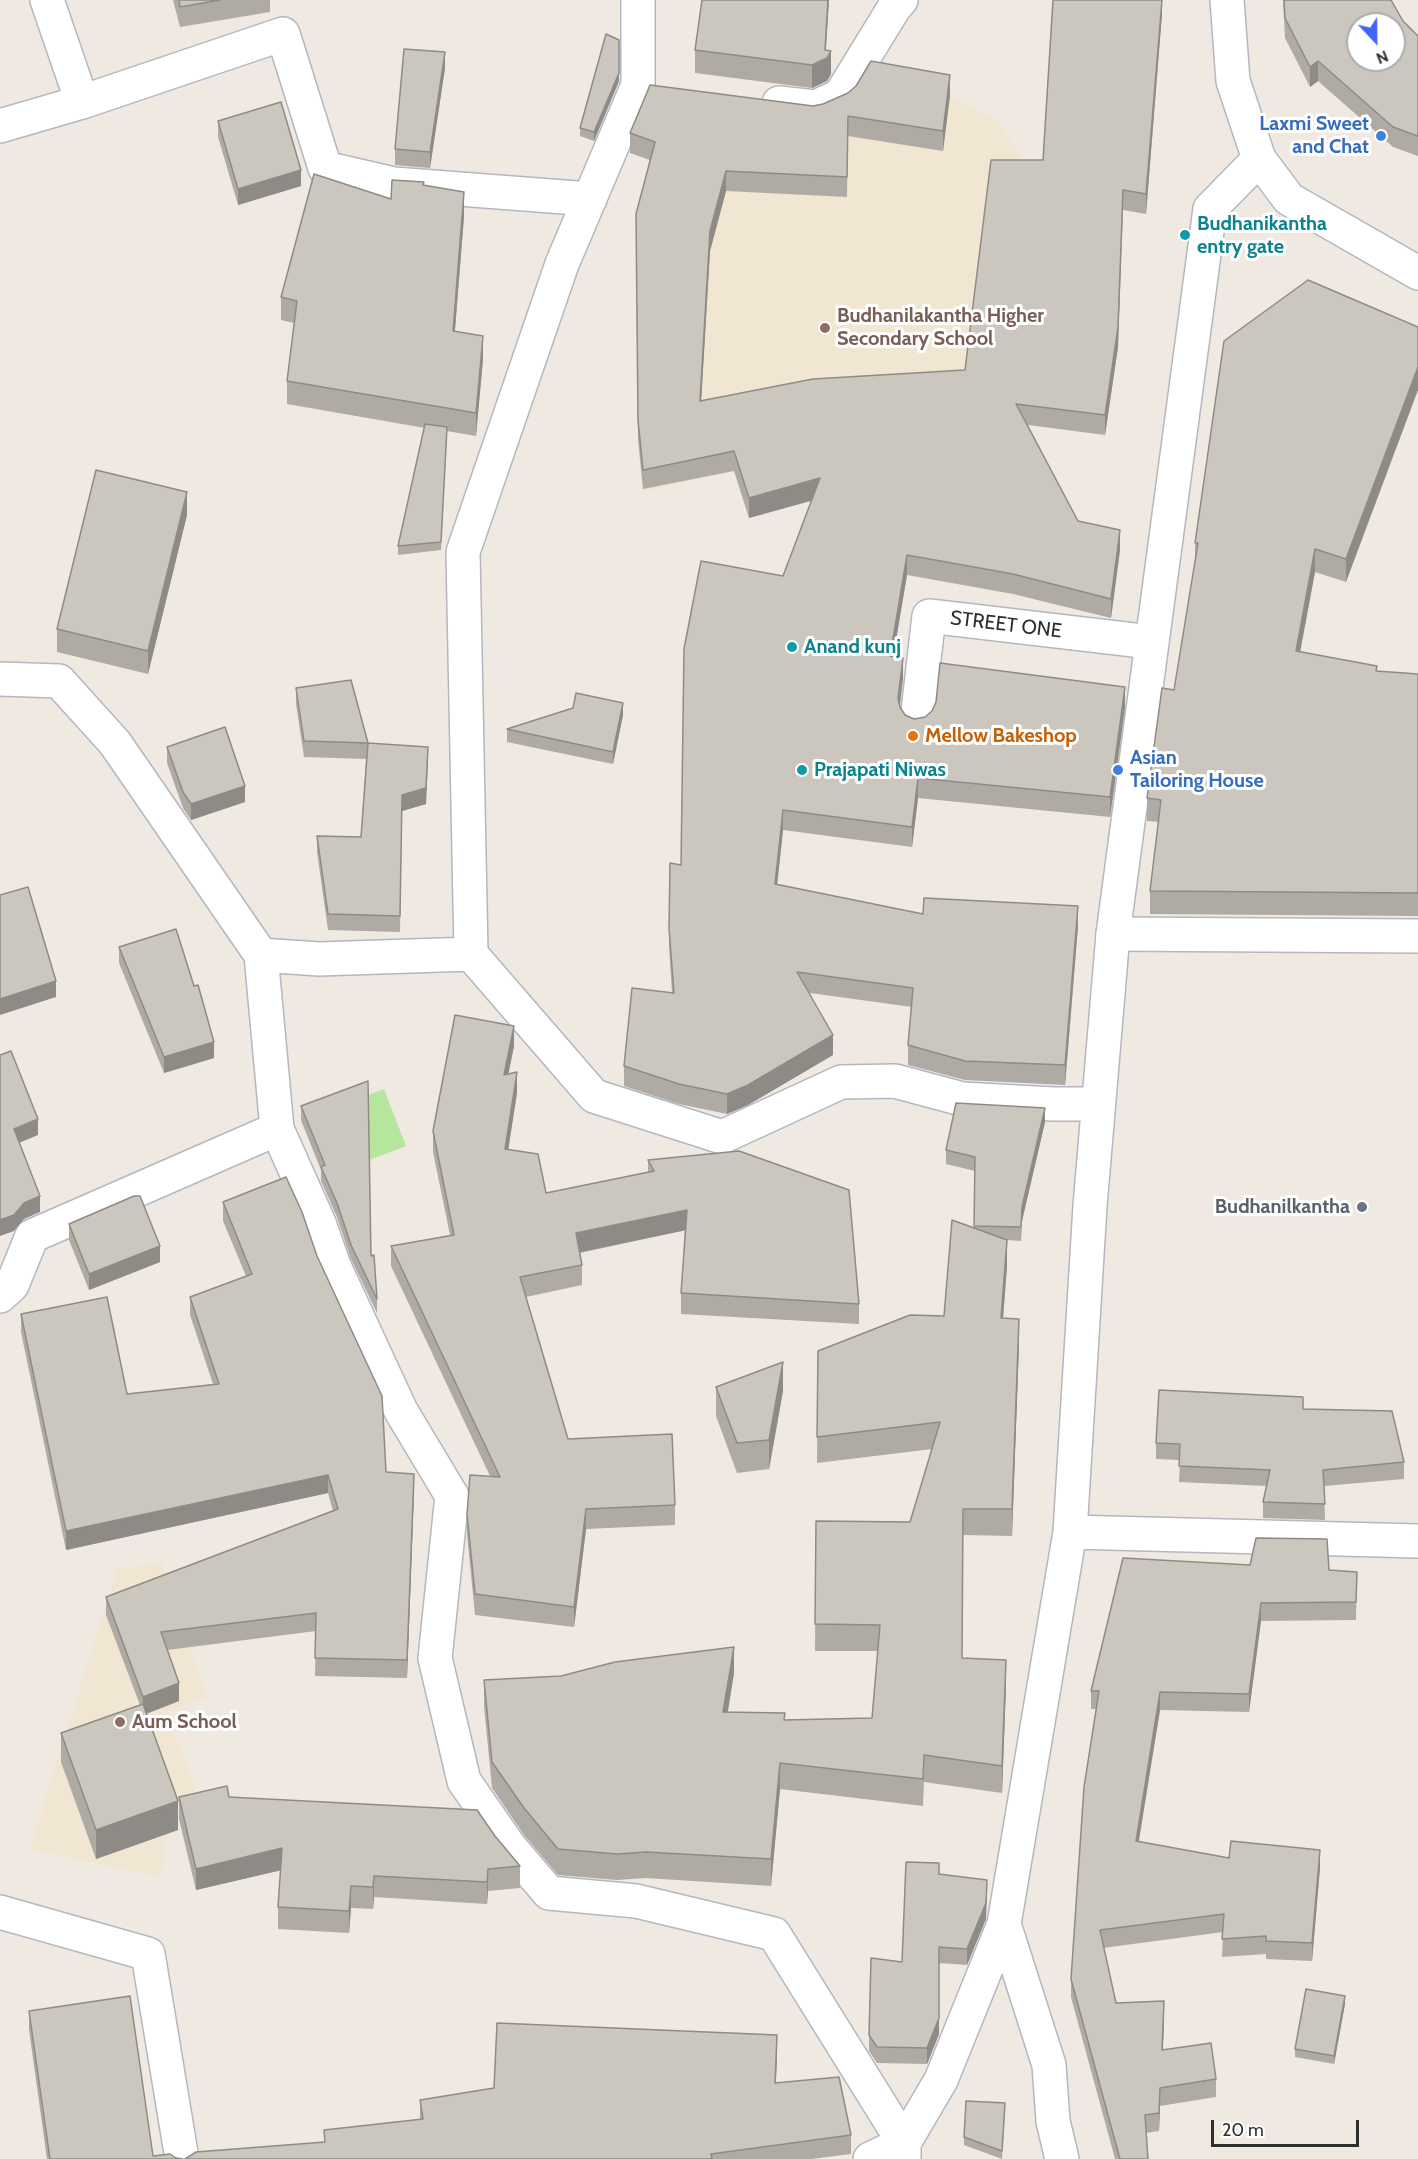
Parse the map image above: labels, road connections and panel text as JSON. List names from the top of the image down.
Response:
{
  "streets": {
    "street": ["STREET ONE"]
  },
  "places": [
    "Laxmi Sweet and Chat",
    "Budhanikantha entry gate",
    "Budhanilakantha Higher Secondary School",
    "Anand kunj",
    "Mellow Bakeshop",
    "Prajapati Niwas",
    "Asian Tailoring House",
    "Budhanilkantha",
    "Aum School"
  ],
  "scale_bar": "20 m",
  "north": "bottom"
}
